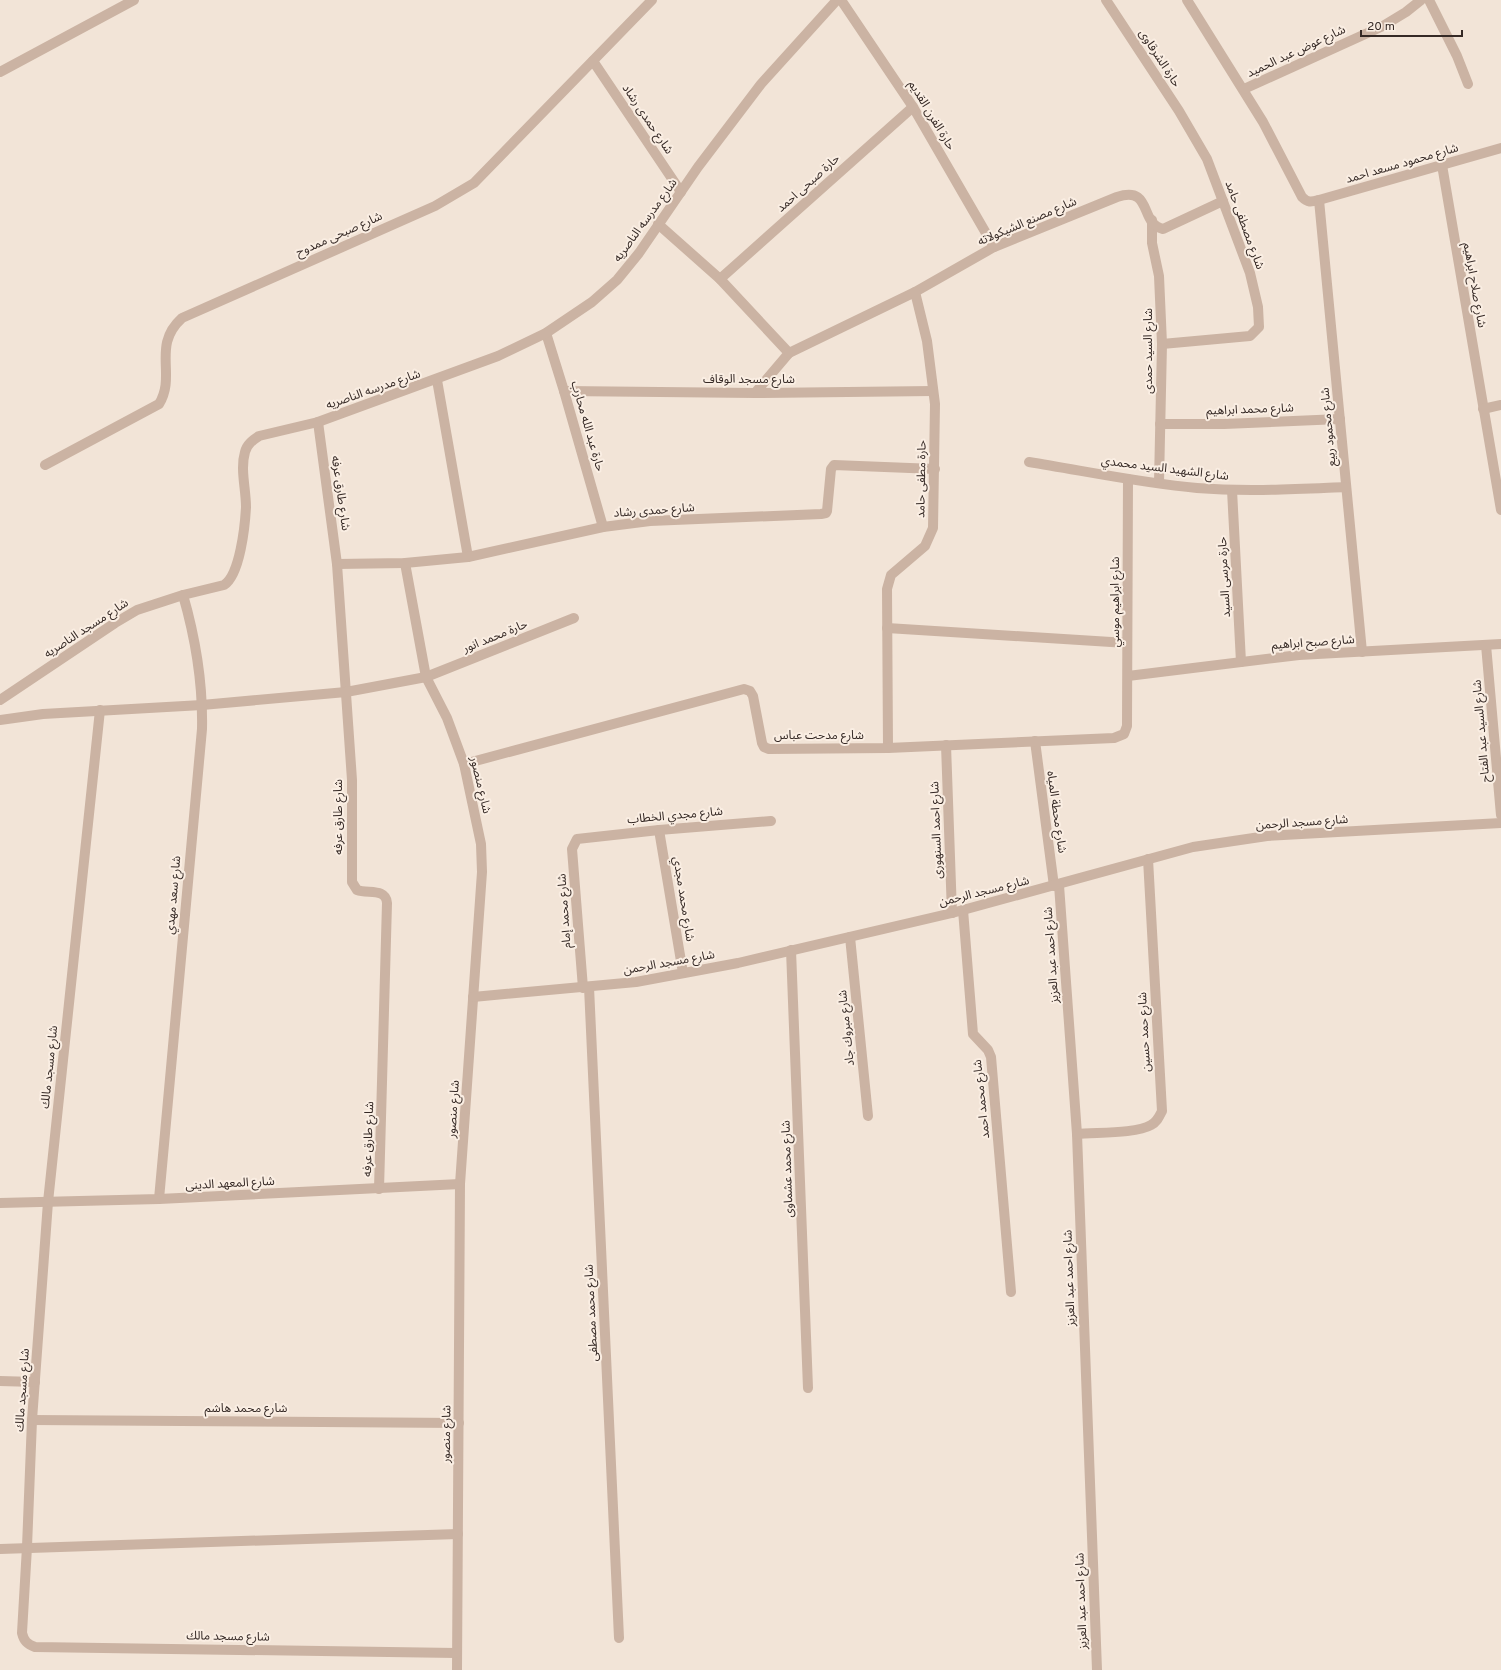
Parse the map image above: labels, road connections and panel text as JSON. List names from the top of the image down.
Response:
{
  "streets": {
    "street": [
      "شارع عوض عبد الحميد",
      "حارة الشرقاوى",
      "حارة الفرن القديم",
      "شارع حمدى رشاد",
      "شارع محمود مسعد احمد",
      "حارة صبحى احمد",
      "شارع مدرسه الناصريه",
      "شارع مصنع الشيكولاته",
      "شارع مصطفى حامد",
      "شارع صبحى ممدوح",
      "شارع صلاح ابراهيم",
      "شارع السيد حمدى",
      "شارع مسجد الوقاف",
      "شارع محمد ابراهيم",
      "حارة عبد الله محارب",
      "شارع محمود ربيع",
      "شارع الشهيد السيد محمدي",
      "حارة مطفى حامد",
      "شارع طارق عرفه",
      "حارة مرسى السيد",
      "شارع ابراهيم موسي",
      "شارع مسجد الناصريه",
      "حارة محمد انور",
      "شارع صبح ابراهيم",
      "شارع السيد عبد الفتاح",
      "شارع مدحت عباس",
      "شارع منصور",
      "شارع محطة المياه",
      "شارع مجدي الخطاب",
      "شارع مسجد الرحمن",
      "شارع احمد السنهورى",
      "شارع سعد مهدي",
      "شارع محمد مجدي",
      "شارع محمد إمام",
      "شارع احمد عبد العزيز",
      "شارع مبروك جاد",
      "شارع حمد حسين",
      "شارع مسجد مالك",
      "شارع محمد احمد",
      "شارع محمد عشماوى",
      "شارع المعهد الدينى",
      "شارع محمد مصطفى",
      "شارع محمد هاشم"
    ]
  },
  "crossings": [
    ["حارة الشرقاوى", "شارع مصطفى حامد"],
    ["حارة الفرن القديم", "حارة صبحى احمد"],
    ["حارة الفرن القديم", "شارع مصنع الشيكولاته"],
    ["شارع حمدى رشاد", "شارع مدرسه الناصريه"],
    ["شارع حمدى رشاد", "شارع صبحى ممدوح"],
    ["شارع حمدى رشاد", "حارة عبد الله محارب"],
    ["شارع حمدى رشاد", "حارة مطفى حامد"],
    ["شارع حمدى رشاد", "شارع طارق عرفه"],
    ["شارع حمدى رشاد", "شارع منصور"],
    ["شارع محمود مسعد احمد", "شارع صلاح ابراهيم"],
    ["شارع محمود مسعد احمد", "شارع محمود ربيع"],
    ["شارع مدرسه الناصريه", "حارة عبد الله محارب"],
    ["شارع مدرسه الناصريه", "شارع طارق عرفه"],
    ["شارع مدرسه الناصريه", "شارع مسجد الناصريه"],
    ["شارع مصنع الشيكولاته", "شارع السيد حمدى"],
    ["شارع مصنع الشيكولاته", "حارة مطفى حامد"],
    ["شارع مصطفى حامد", "شارع السيد حمدى"],
    ["شارع السيد حمدى", "شارع محمد ابراهيم"],
    ["شارع السيد حمدى", "شارع الشهيد السيد محمدي"],
    ["شارع مسجد الوقاف", "حارة عبد الله محارب"],
    ["شارع مسجد الوقاف", "حارة مطفى حامد"],
    ["شارع محمد ابراهيم", "شارع محمود ربيع"],
    ["شارع محمود ربيع", "شارع الشهيد السيد محمدي"],
    ["شارع محمود ربيع", "شارع صبح ابراهيم"],
    ["شارع الشهيد السيد محمدي", "حارة مرسى السيد"],
    ["شارع الشهيد السيد محمدي", "شارع ابراهيم موسي"],
    ["حارة مطفى حامد", "شارع مدحت عباس"],
    ["شارع طارق عرفه", "حارة محمد انور"],
    ["شارع طارق عرفه", "شارع المعهد الدينى"],
    ["حارة مرسى السيد", "شارع صبح ابراهيم"],
    ["شارع ابراهيم موسي", "شارع صبح ابراهيم"],
    ["شارع ابراهيم موسي", "شارع مدحت عباس"],
    ["شارع مسجد الناصريه", "شارع سعد مهدي"],
    ["حارة محمد انور", "شارع منصور"],
    ["حارة محمد انور", "شارع سعد مهدي"],
    ["حارة محمد انور", "شارع مسجد مالك"],
    ["شارع صبح ابراهيم", "شارع السيد عبد الفتاح"],
    ["شارع مدحت عباس", "شارع منصور"],
    ["شارع مدحت عباس", "شارع محطة المياه"],
    ["شارع مدحت عباس", "شارع احمد السنهورى"],
    ["شارع منصور", "شارع مسجد الرحمن"],
    ["شارع منصور", "شارع مسجد مالك"],
    ["شارع منصور", "شارع المعهد الدينى"],
    ["شارع منصور", "شارع محمد هاشم"],
    ["شارع محطة المياه", "شارع مسجد الرحمن"],
    ["شارع محطة المياه", "شارع احمد عبد العزيز"],
    ["شارع مجدي الخطاب", "شارع محمد مجدي"],
    ["شارع مجدي الخطاب", "شارع محمد إمام"],
    ["شارع مسجد الرحمن", "شارع احمد السنهورى"],
    ["شارع مسجد الرحمن", "شارع محمد مجدي"],
    ["شارع مسجد الرحمن", "شارع محمد إمام"],
    ["شارع مسجد الرحمن", "شارع احمد عبد العزيز"],
    ["شارع مسجد الرحمن", "شارع مبروك جاد"],
    ["شارع مسجد الرحمن", "شارع حمد حسين"],
    ["شارع مسجد الرحمن", "شارع محمد احمد"],
    ["شارع مسجد الرحمن", "شارع محمد عشماوى"],
    ["شارع مسجد الرحمن", "شارع محمد مصطفى"],
    ["شارع سعد مهدي", "شارع المعهد الدينى"],
    ["شارع محمد إمام", "شارع محمد مصطفى"],
    ["شارع احمد عبد العزيز", "شارع حمد حسين"],
    ["شارع مسجد مالك", "شارع المعهد الدينى"],
    ["شارع مسجد مالك", "شارع محمد هاشم"]
  ],
  "scale_bar": "20 m"
}
